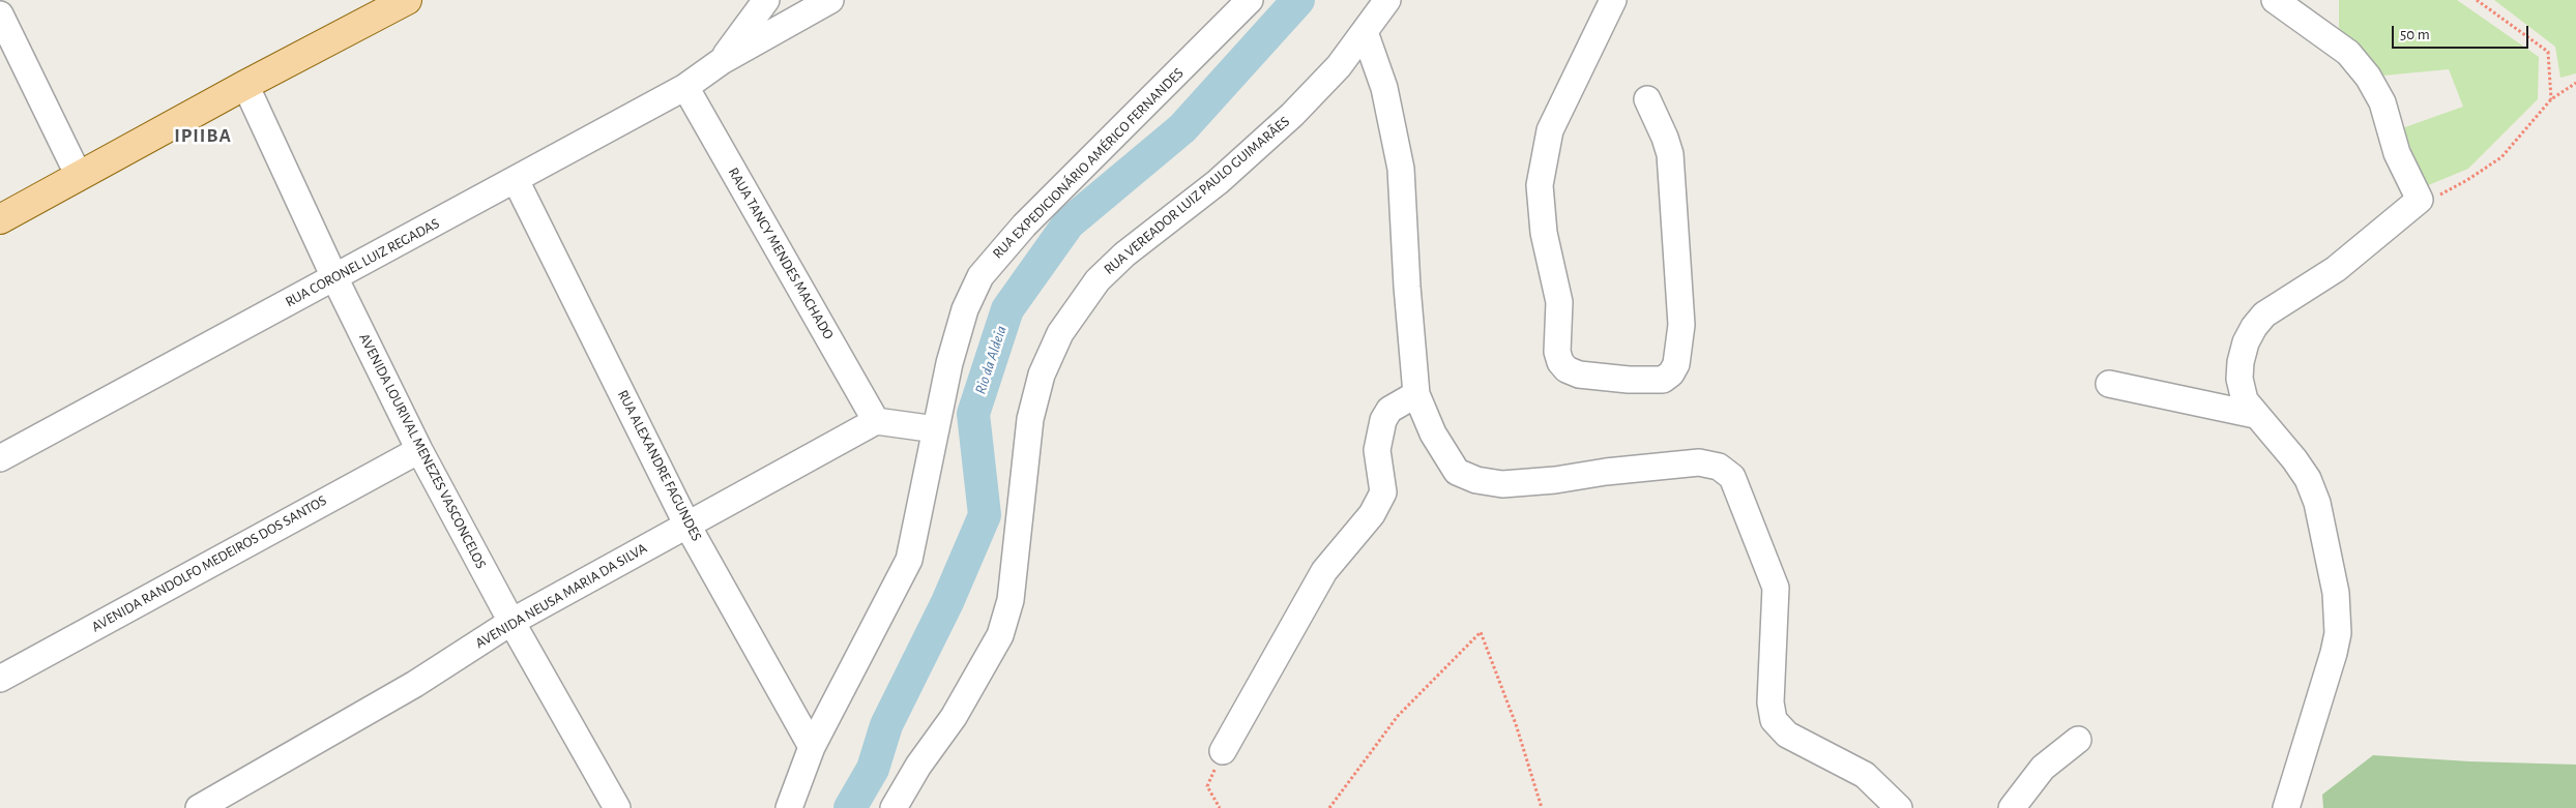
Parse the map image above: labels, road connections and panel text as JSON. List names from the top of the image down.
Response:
{
  "streets": {
    "street": [
      "RUA EXPEDICIONÁRIO AMÉRICO FERNANDES",
      "RUA VEREADOR LUIZ PAULO GUIMARÃES",
      "RAUA TANCY MENDES MACHADO",
      "RUA CORONEL LUIZ REGADAS",
      "AVENIDA LOURIVAL MENEZES VASCONCELOS",
      "RUA ALEXANDRE FAGUNDES",
      "AVENIDA RANDOLFO MEDEIROS DOS SANTOS",
      "AVENIDA NEUSA MARIA DA SILVA"
    ]
  },
  "crossings": [
    ["RUA EXPEDICIONÁRIO AMÉRICO FERNANDES", "RUA ALEXANDRE FAGUNDES"],
    ["RAUA TANCY MENDES MACHADO", "RUA CORONEL LUIZ REGADAS"],
    ["RAUA TANCY MENDES MACHADO", "AVENIDA NEUSA MARIA DA SILVA"],
    ["RUA CORONEL LUIZ REGADAS", "AVENIDA LOURIVAL MENEZES VASCONCELOS"],
    ["RUA CORONEL LUIZ REGADAS", "RUA ALEXANDRE FAGUNDES"],
    ["AVENIDA LOURIVAL MENEZES VASCONCELOS", "AVENIDA RANDOLFO MEDEIROS DOS SANTOS"],
    ["AVENIDA LOURIVAL MENEZES VASCONCELOS", "AVENIDA NEUSA MARIA DA SILVA"],
    ["RUA ALEXANDRE FAGUNDES", "AVENIDA NEUSA MARIA DA SILVA"]
  ],
  "districts": ["IPIIBA"],
  "water": ["Rio da Aldeia"],
  "scale_bar": "50 m"
}
